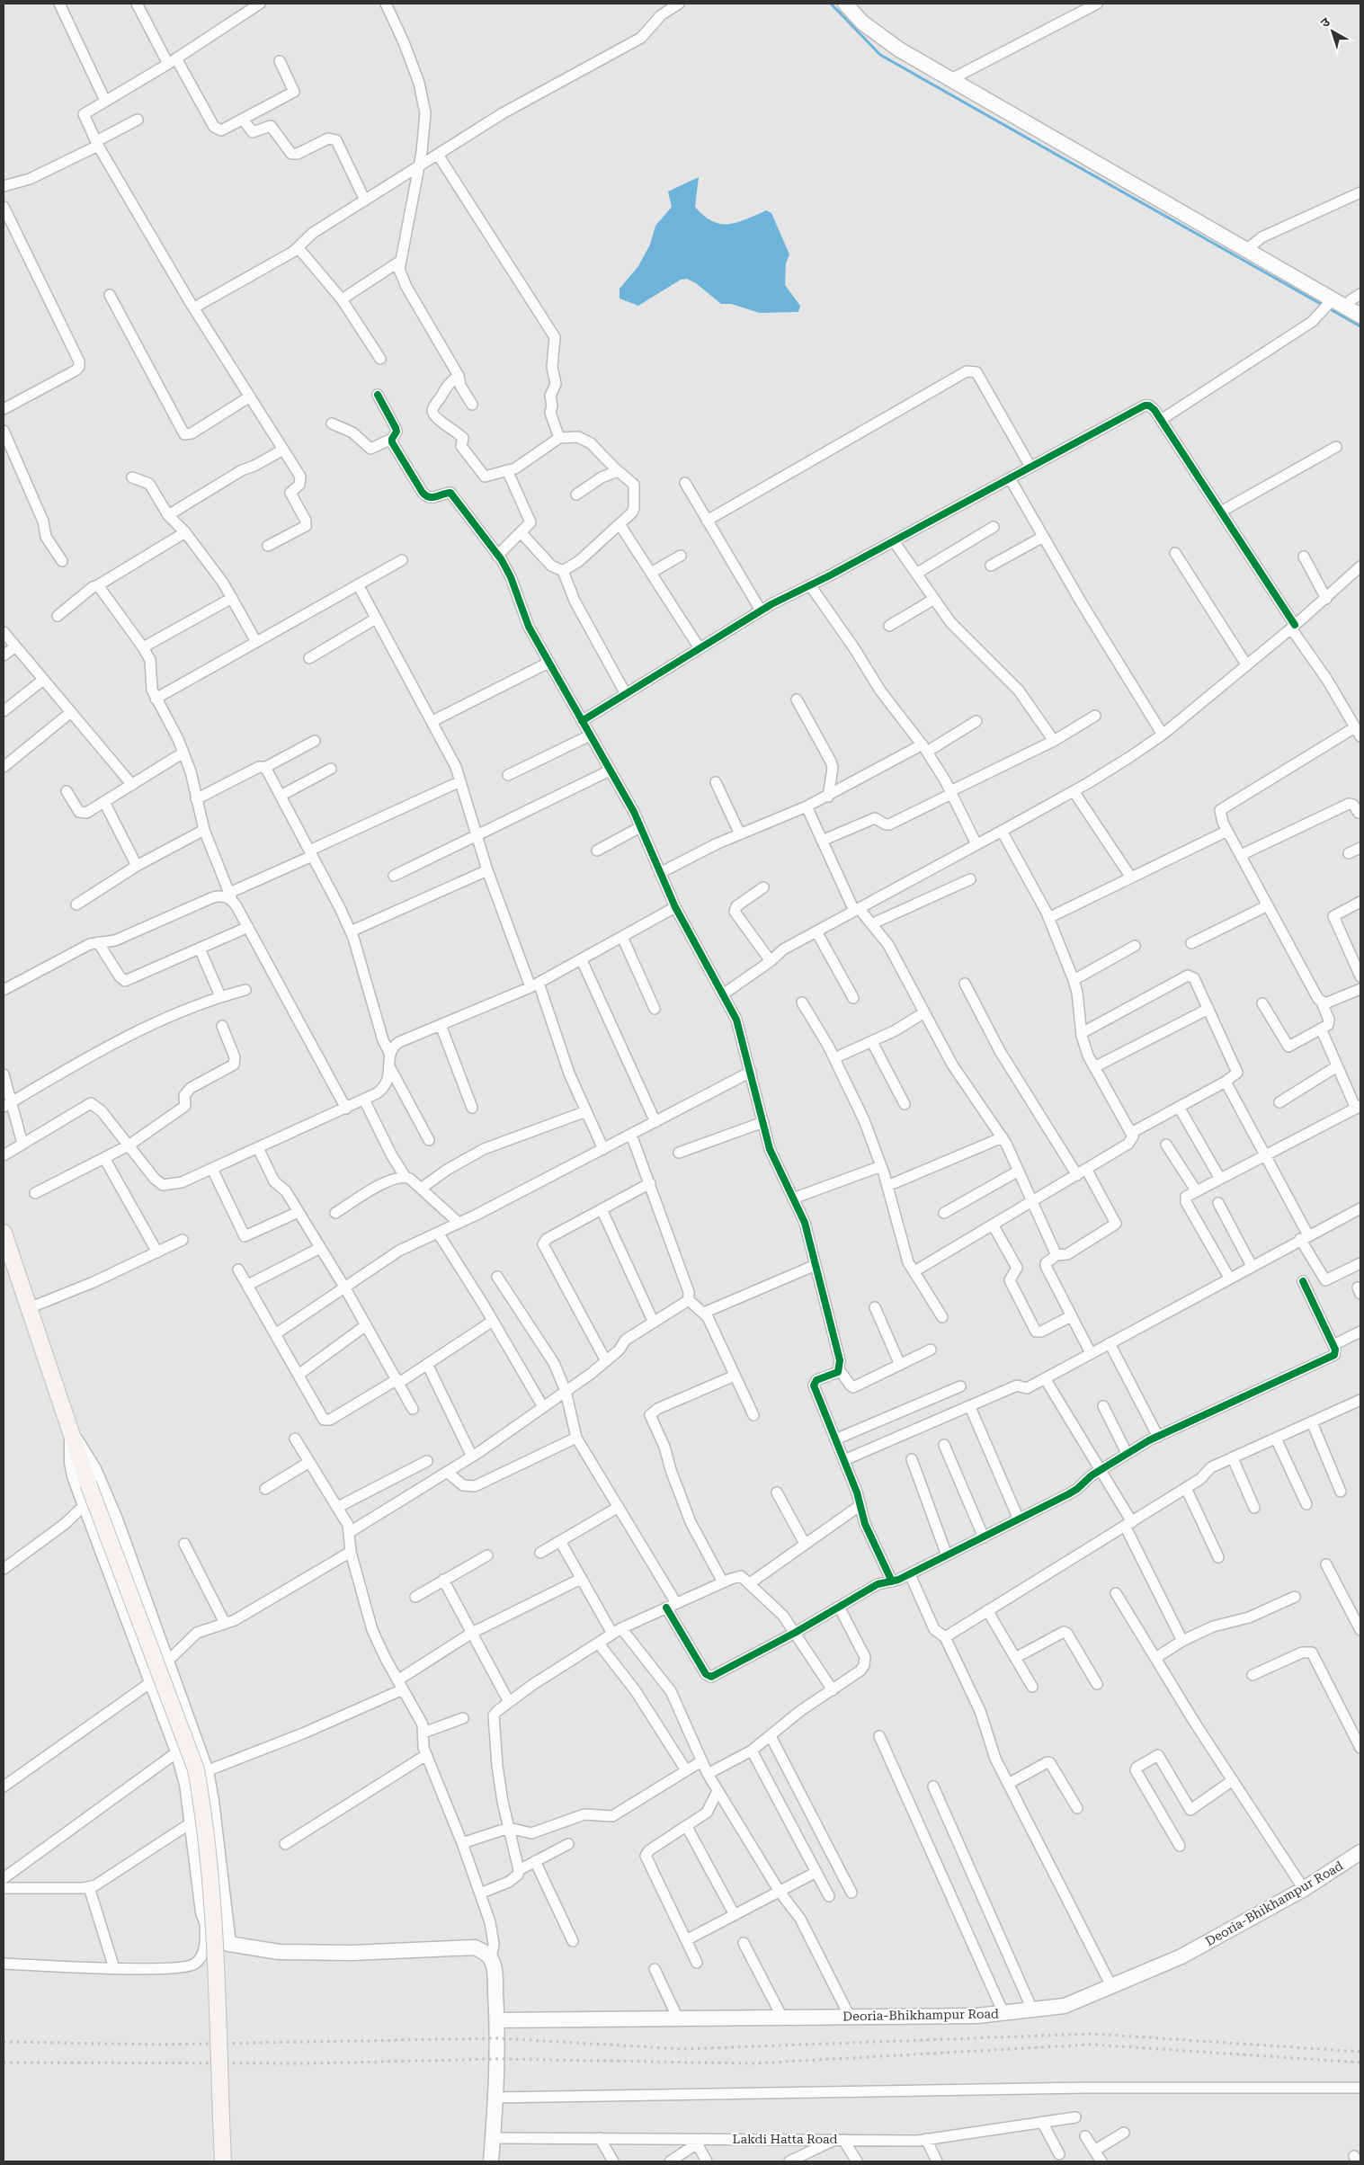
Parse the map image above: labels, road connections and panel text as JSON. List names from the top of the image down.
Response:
{
  "streets": {
    "main road": ["Deoria-Bhikhampur Road"],
    "street": ["Lakdi Hatta Road"]
  },
  "north": "top left"
}
